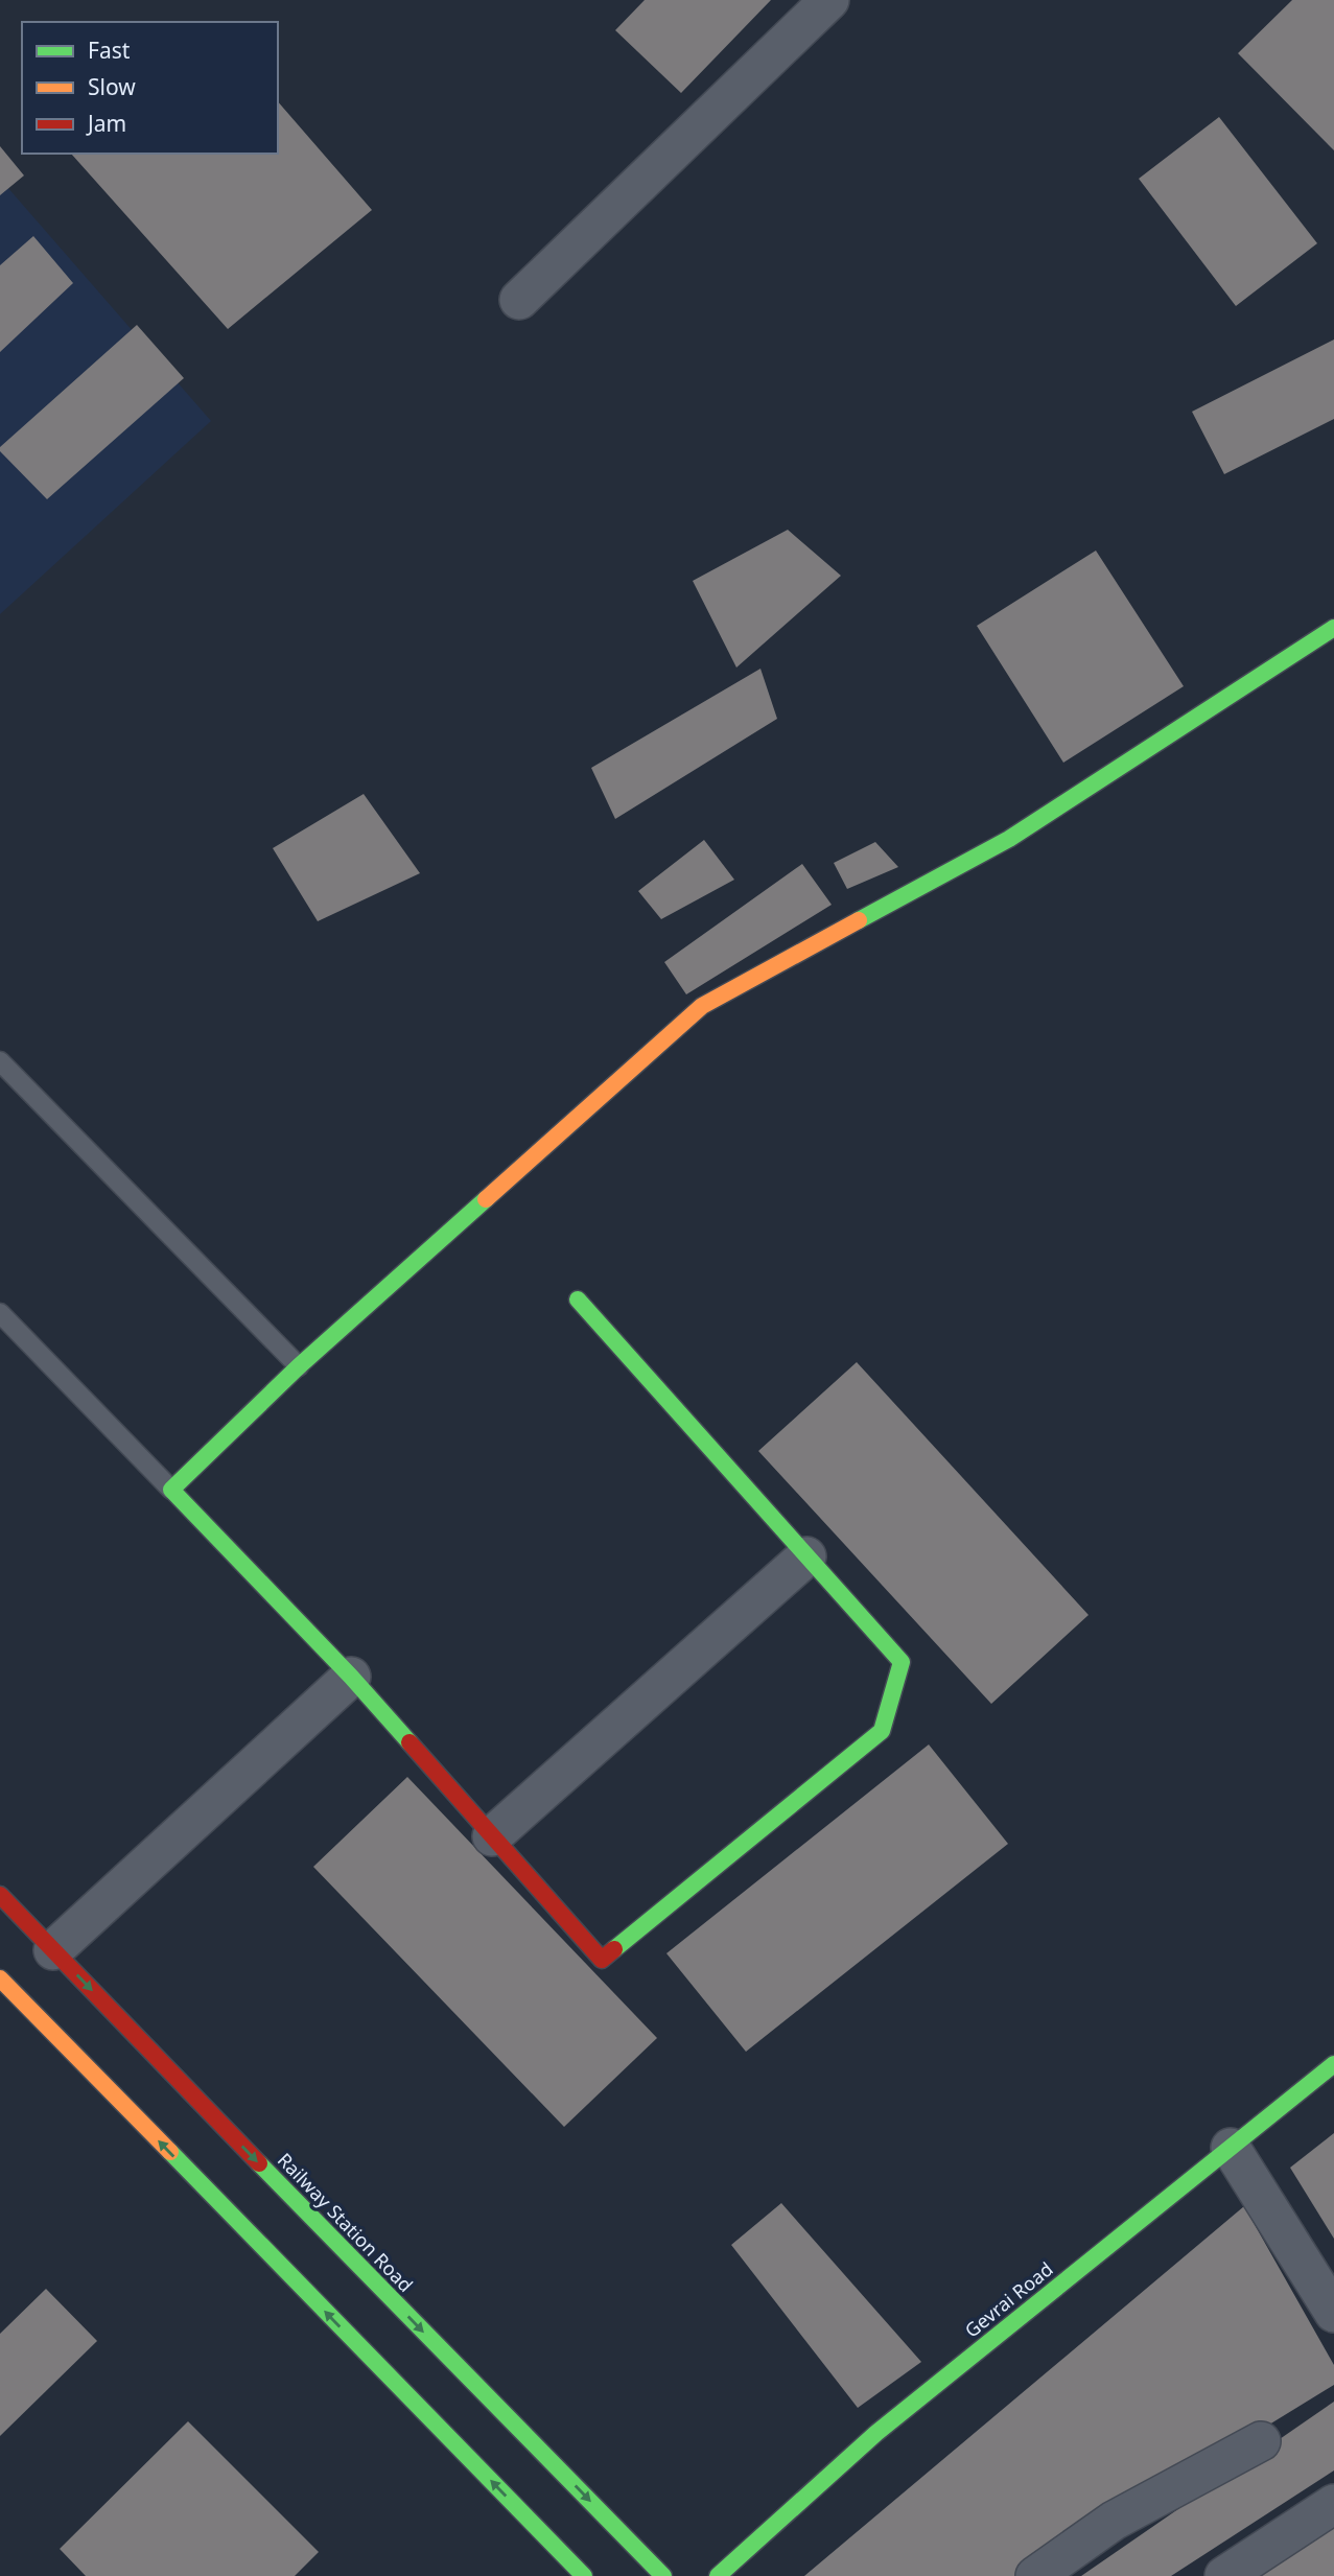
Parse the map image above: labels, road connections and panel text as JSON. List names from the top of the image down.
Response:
{
  "streets": {
    "street": ["Railway Station Road", "Gevrai Road"]
  },
  "legend": ["Fast", "Slow", "Jam"]
}
